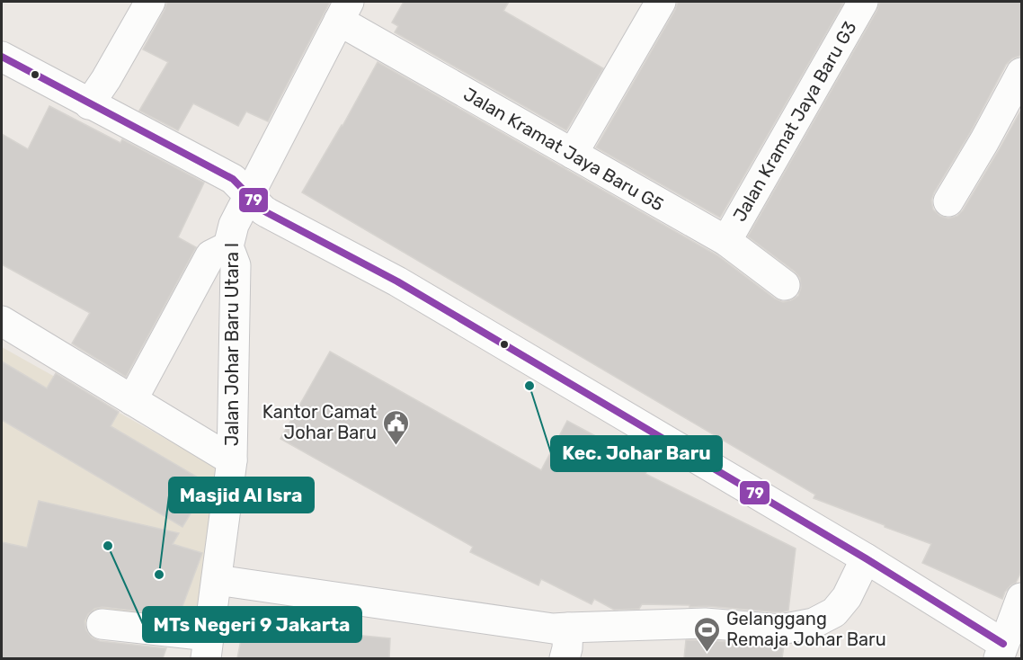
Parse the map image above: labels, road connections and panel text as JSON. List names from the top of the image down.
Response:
{
  "streets": {
    "street": ["Jalan Kramat Jaya Baru G3", "Jalan Kramat Jaya Baru G5", "Jalan Johar Baru Utara I"]
  },
  "crossings": [
    ["Jalan Kramat Jaya Baru G3", "Jalan Kramat Jaya Baru G5"],
    ["Jalan Kramat Jaya Baru G5", "Jalan Johar Baru Utara I"]
  ],
  "places": {
    "other": ["Kec. Johar Baru", "MTs Negeri 9 Jakarta", "Masjid Al Isra"],
    "public building": ["Kantor Camat Johar Baru"],
    "sports": ["Gelanggang Remaja Johar Baru"]
  },
  "lines": ["transit line 79"]
}
